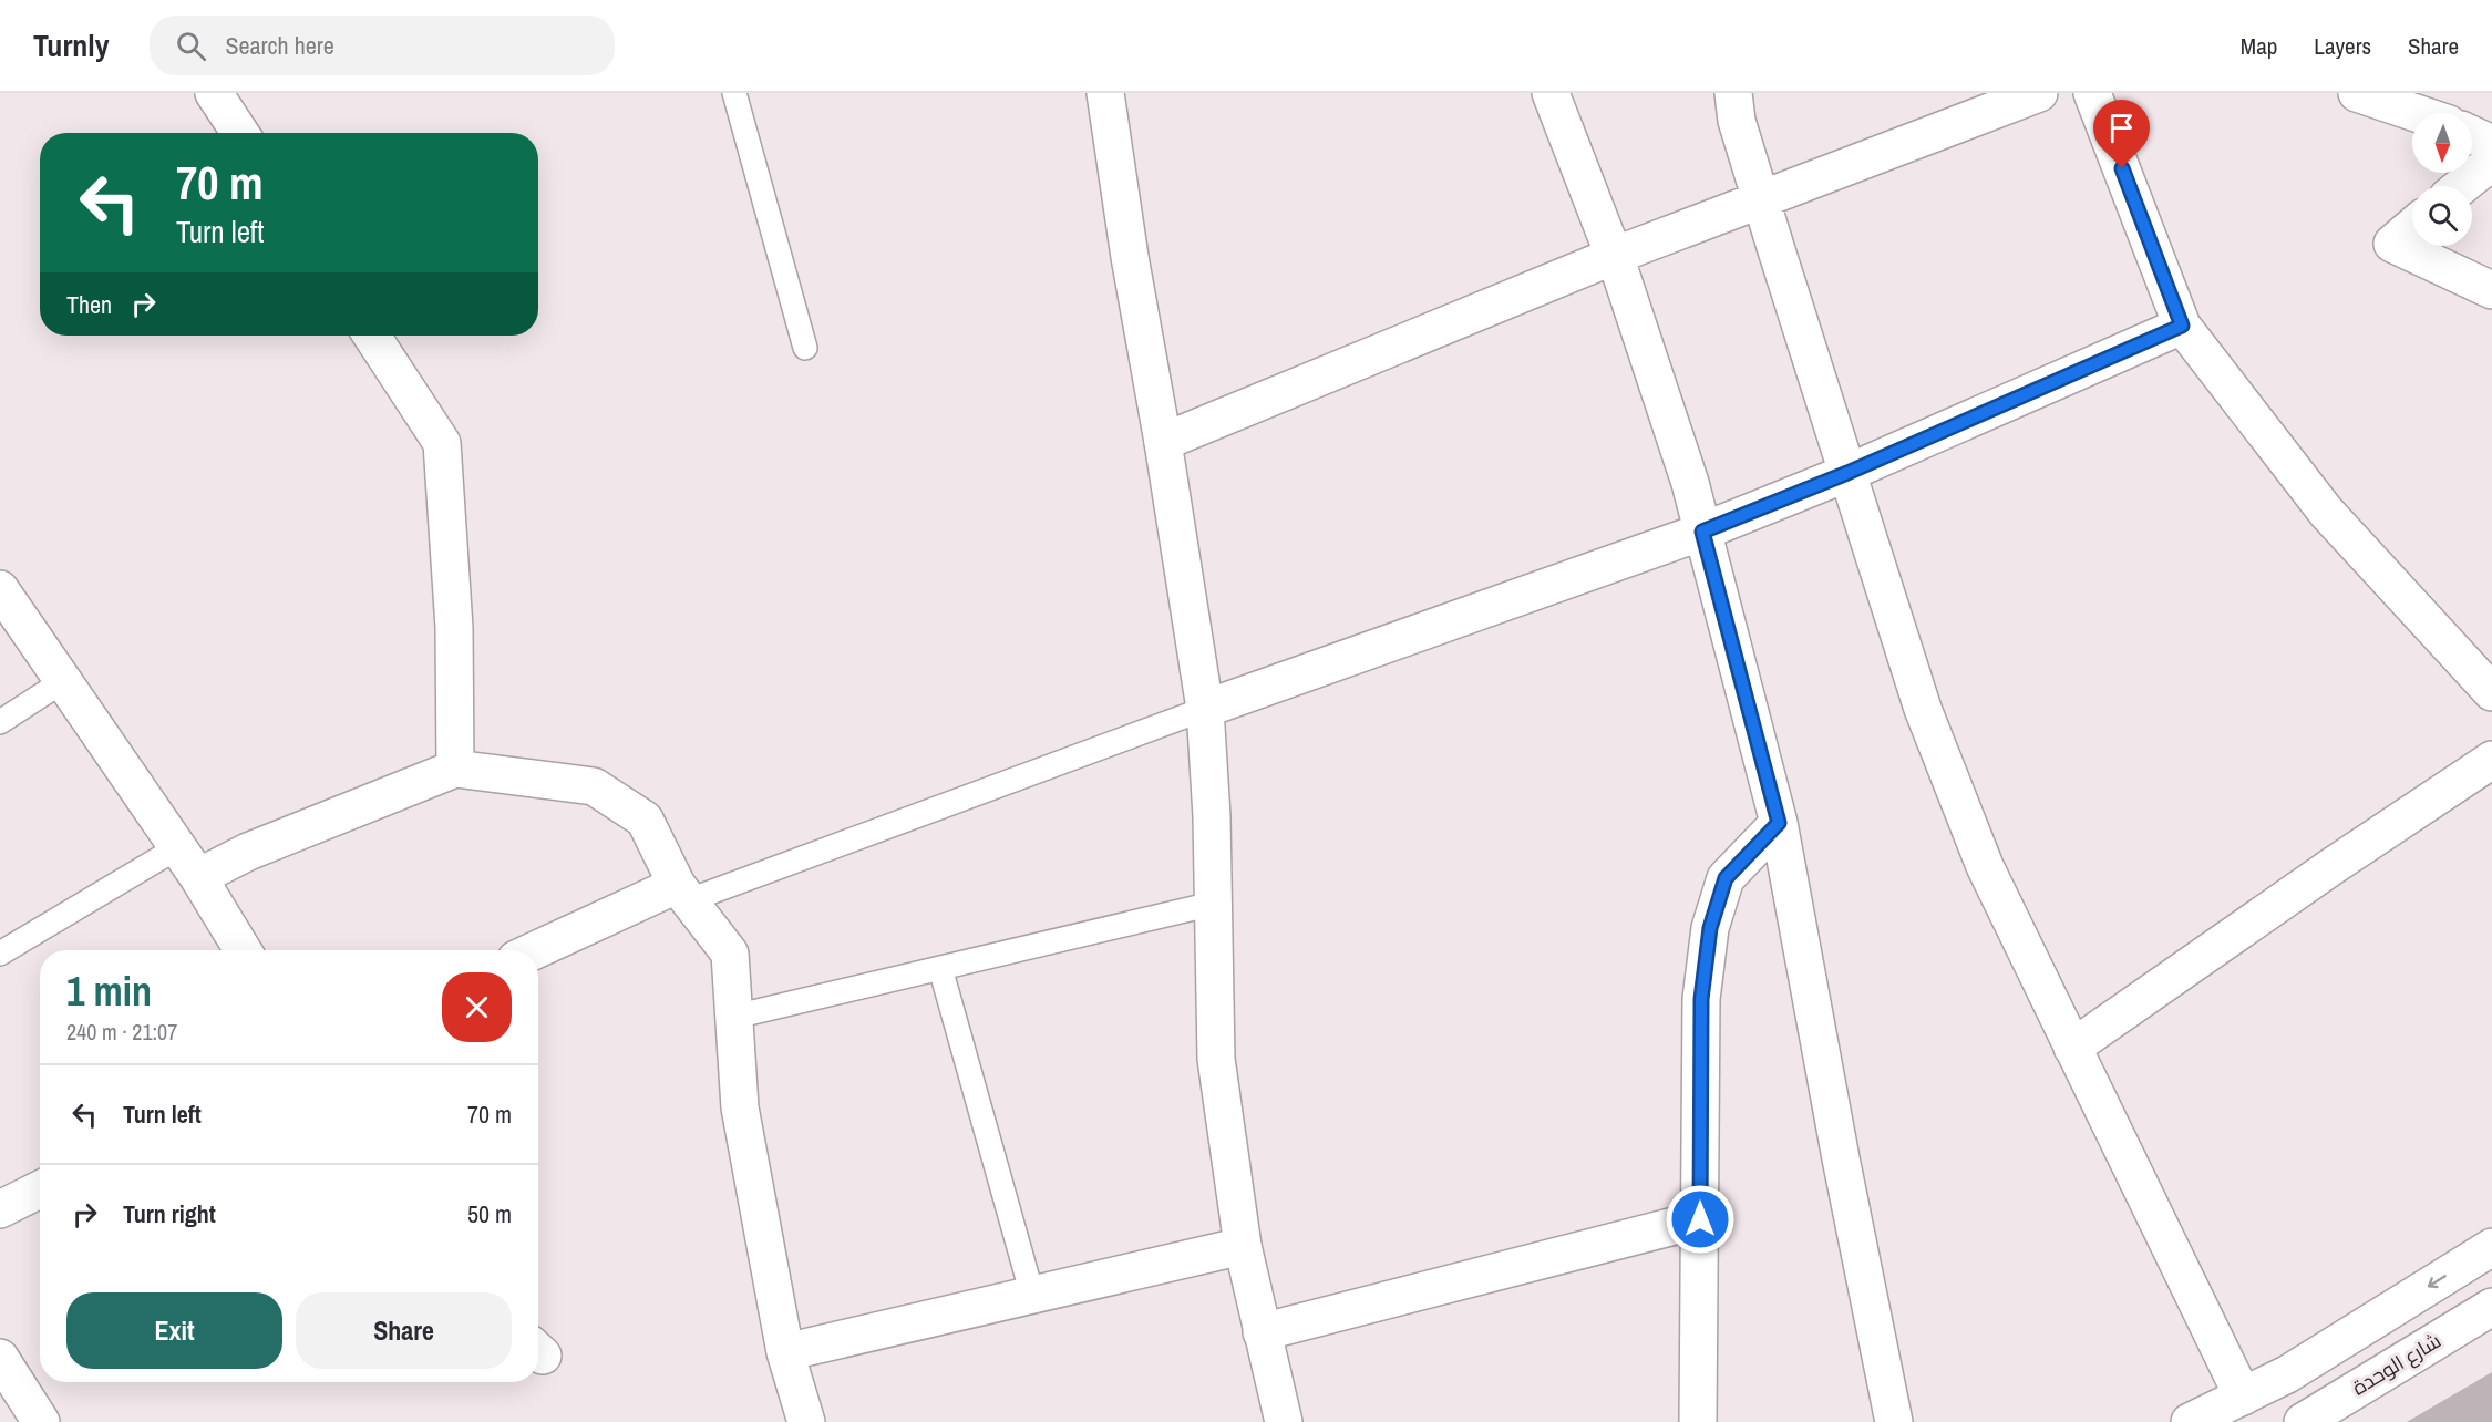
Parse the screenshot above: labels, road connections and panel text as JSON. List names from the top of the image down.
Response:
{
  "streets": {
    "street": ["شارع الوحدة"]
  },
  "north": "bottom",
  "page": {
    "header": "Turnly",
    "search": "Search here",
    "nav": ["Map", "Layers", "Share"],
    "turn": ["70 m", "Turn left"],
    "then": "Then",
    "heading": ["1 min", "240 m · 21:07"],
    "list": [
      {
        "name": "Turn left",
        "value": "70 m"
      },
      {
        "name": "Turn right",
        "value": "50 m"
      }
    ],
    "buttons": ["Exit", "Share"]
  }
}
